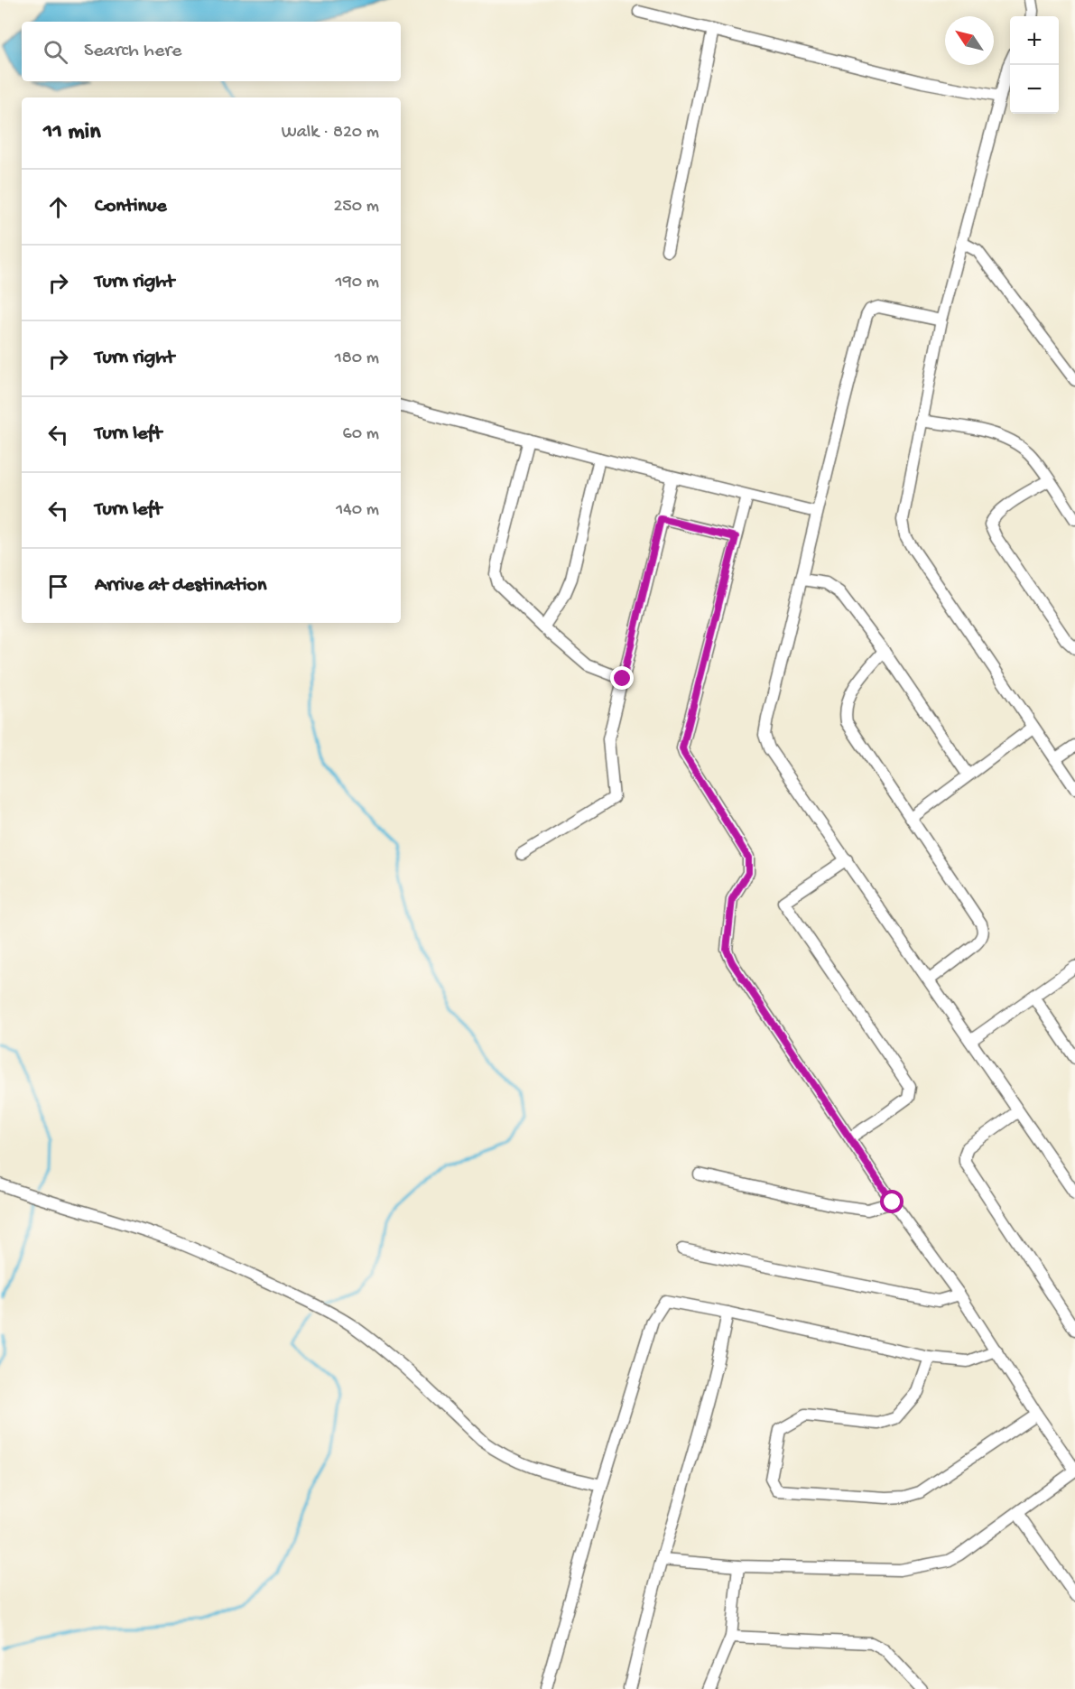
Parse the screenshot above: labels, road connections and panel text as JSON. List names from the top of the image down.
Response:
{
  "north": "top left",
  "page": {
    "map_buttons": ["+", "−"],
    "search": "Search here",
    "heading": ["11 min", "Walk · 820 m"],
    "list": [
      ["Continue", "250 m"],
      ["Turn right", "190 m"],
      ["Turn right", "180 m"],
      ["Turn left", "60 m"],
      ["Turn left", "140 m"],
      "Arrive at destination"
    ]
  }
}
